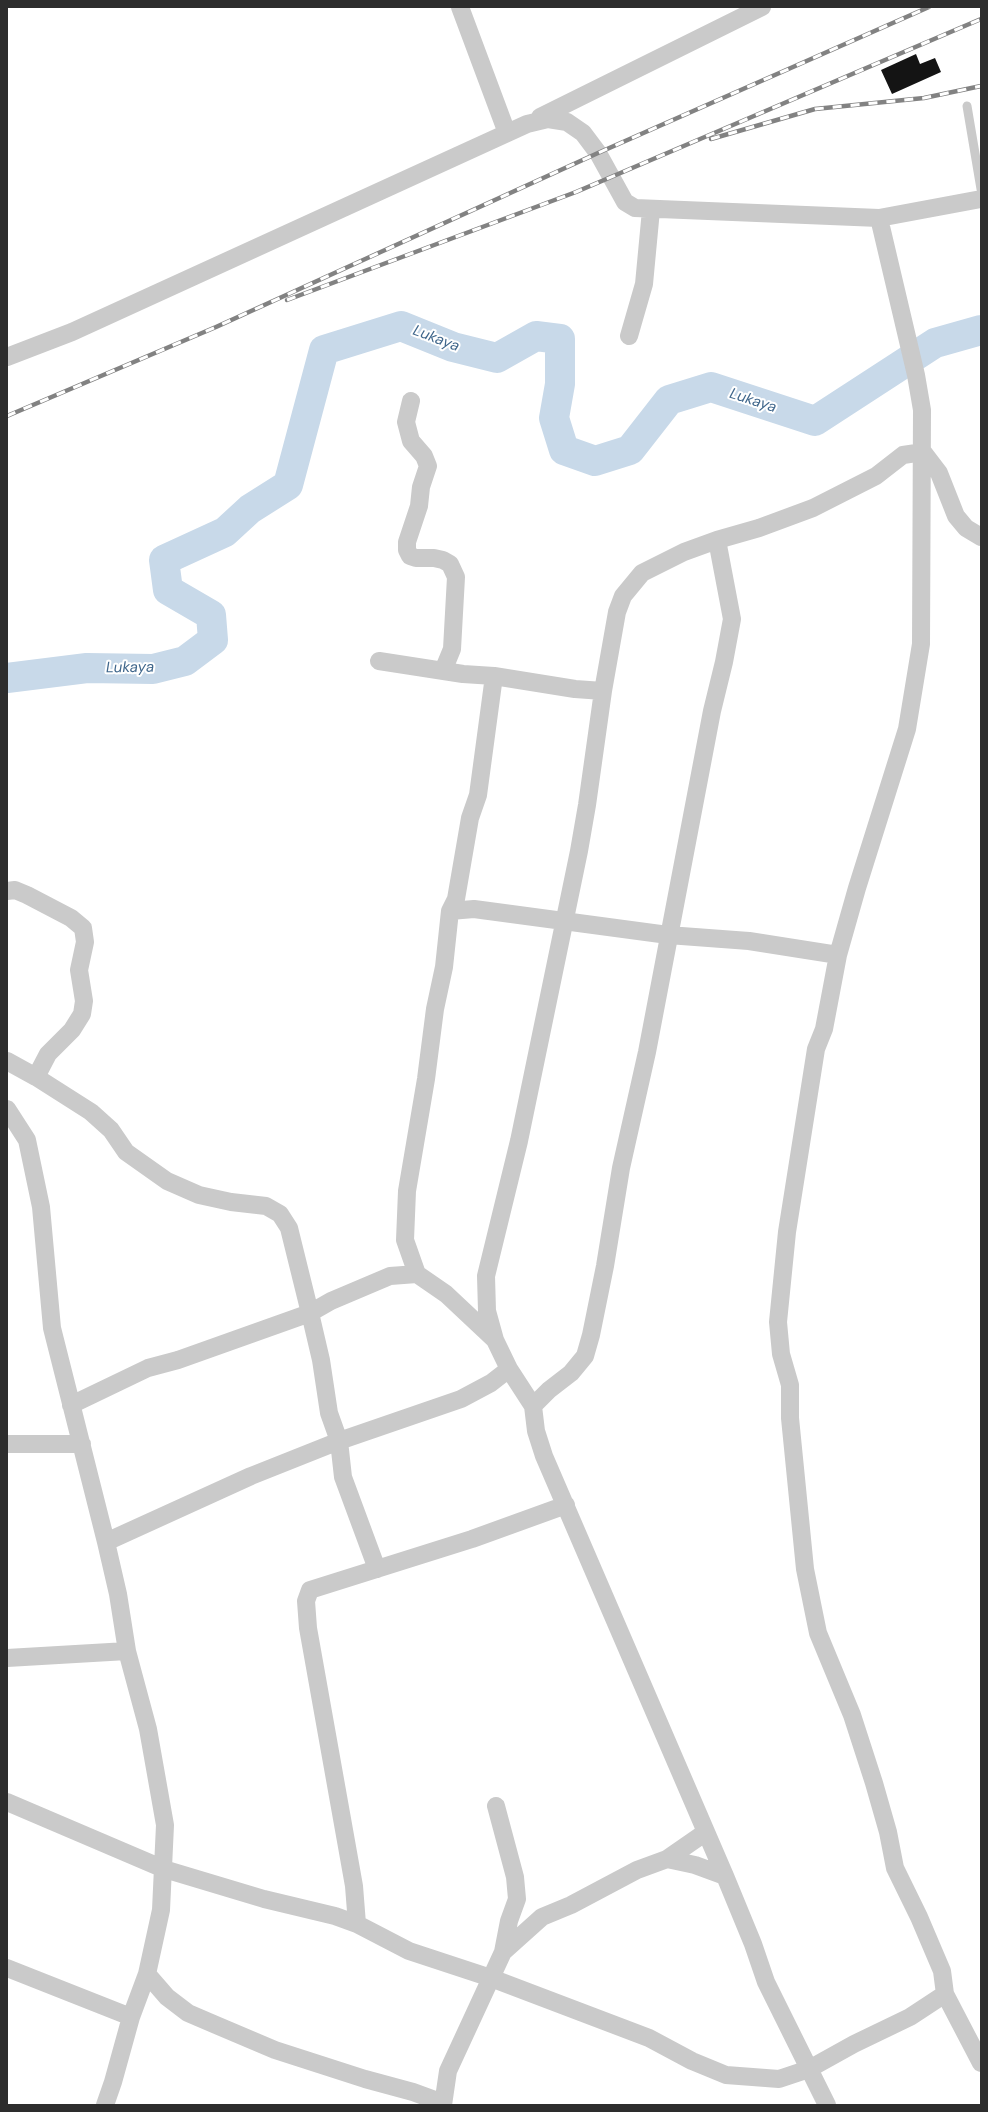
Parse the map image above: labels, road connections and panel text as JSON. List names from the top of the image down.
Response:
{
  "water": ["Lukaya"]
}
